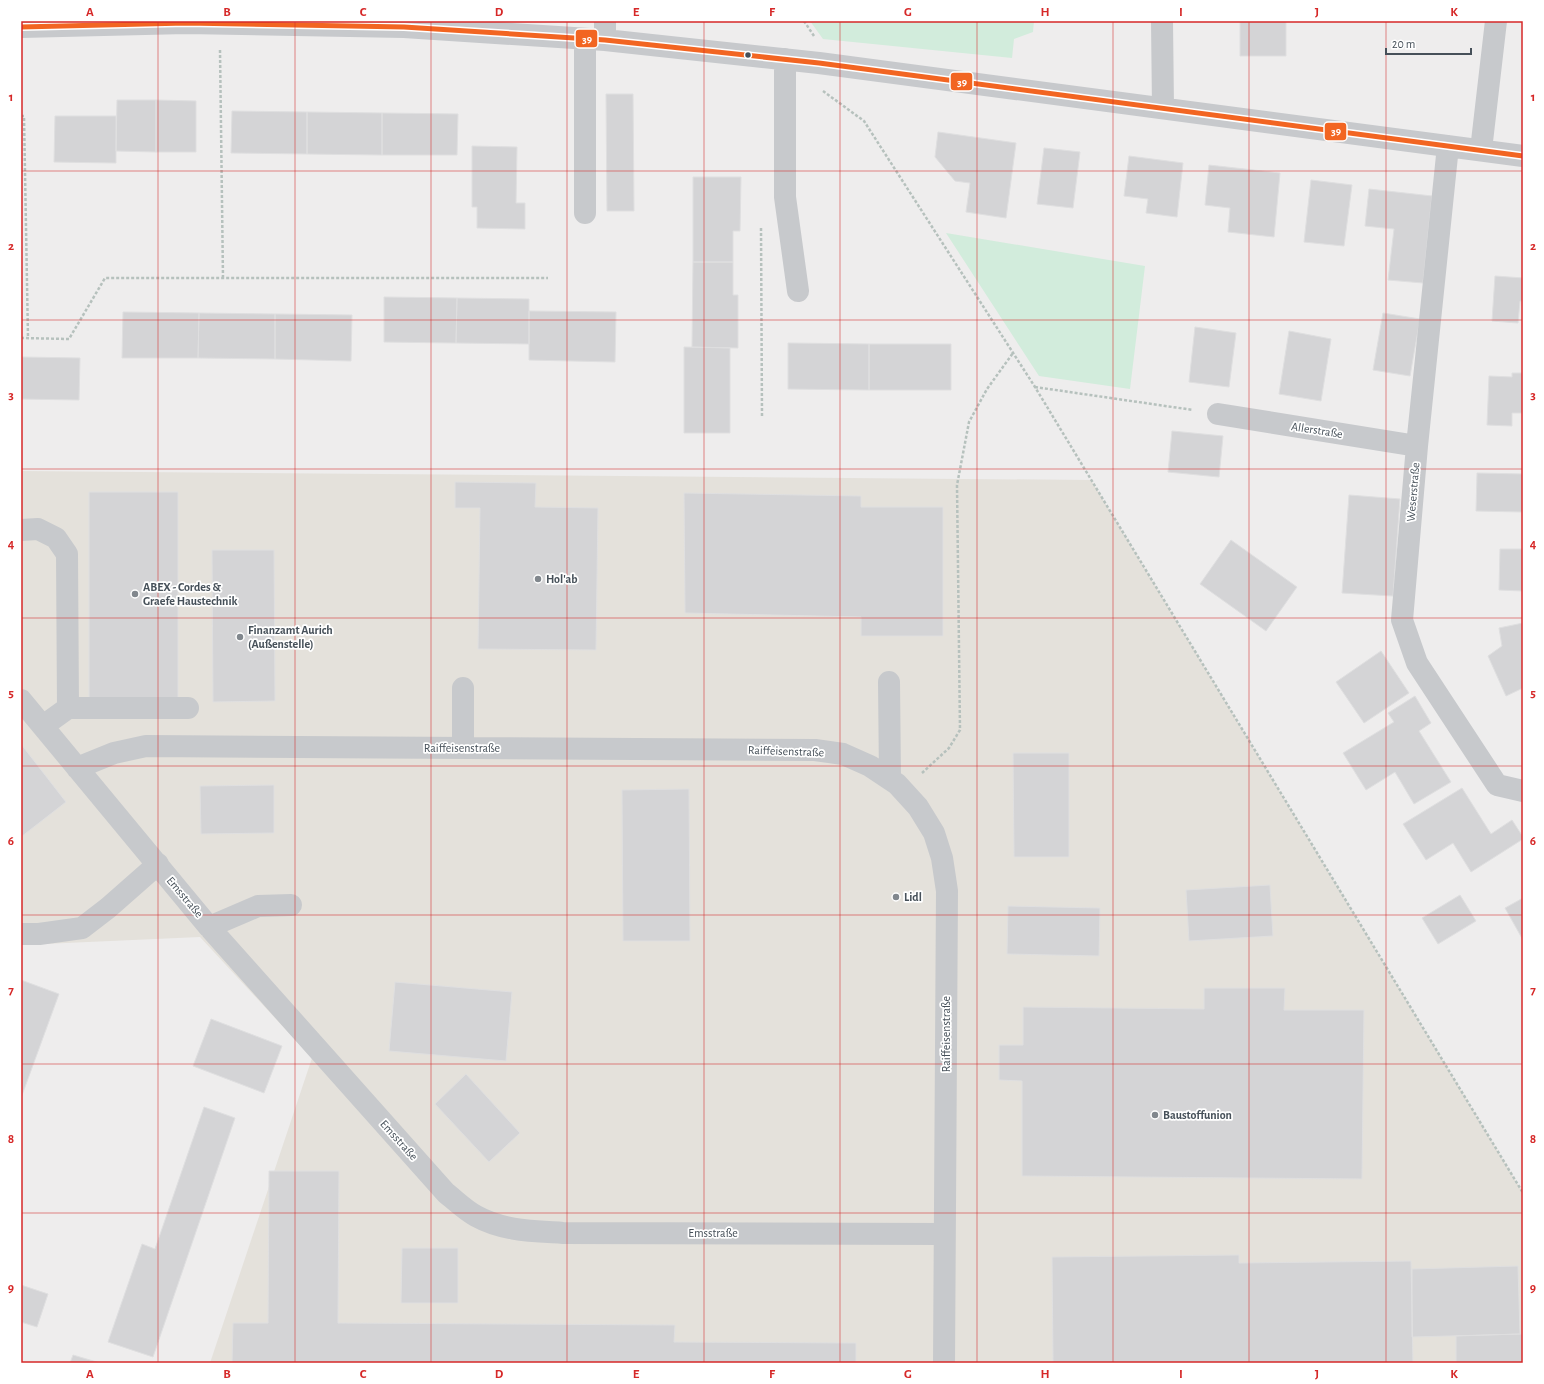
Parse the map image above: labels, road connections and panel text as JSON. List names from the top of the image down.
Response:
{
  "streets": {
    "street": [
      "Allerstraße",
      "Weserstraße",
      "Raiffeisenstraße",
      "Emsstraße"
    ]
  },
  "crossings": [
    ["Allerstraße", "Weserstraße"],
    ["Raiffeisenstraße", "Emsstraße"]
  ],
  "places": [
    "Hol'ab",
    "ABEX - Cordes & Graefe Haustechnik",
    "Finanzamt Aurich (Außenstelle)",
    "Lidl",
    "Baustoffunion"
  ],
  "lines": ["transit line 39"],
  "scale_bar": "20 m",
  "grid": {
    "columns": [
      "A",
      "B",
      "C",
      "D",
      "E",
      "F",
      "G",
      "H",
      "I",
      "J",
      "K"
    ],
    "rows": [
      "1",
      "2",
      "3",
      "4",
      "5",
      "6",
      "7",
      "8",
      "9"
    ]
  }
}
